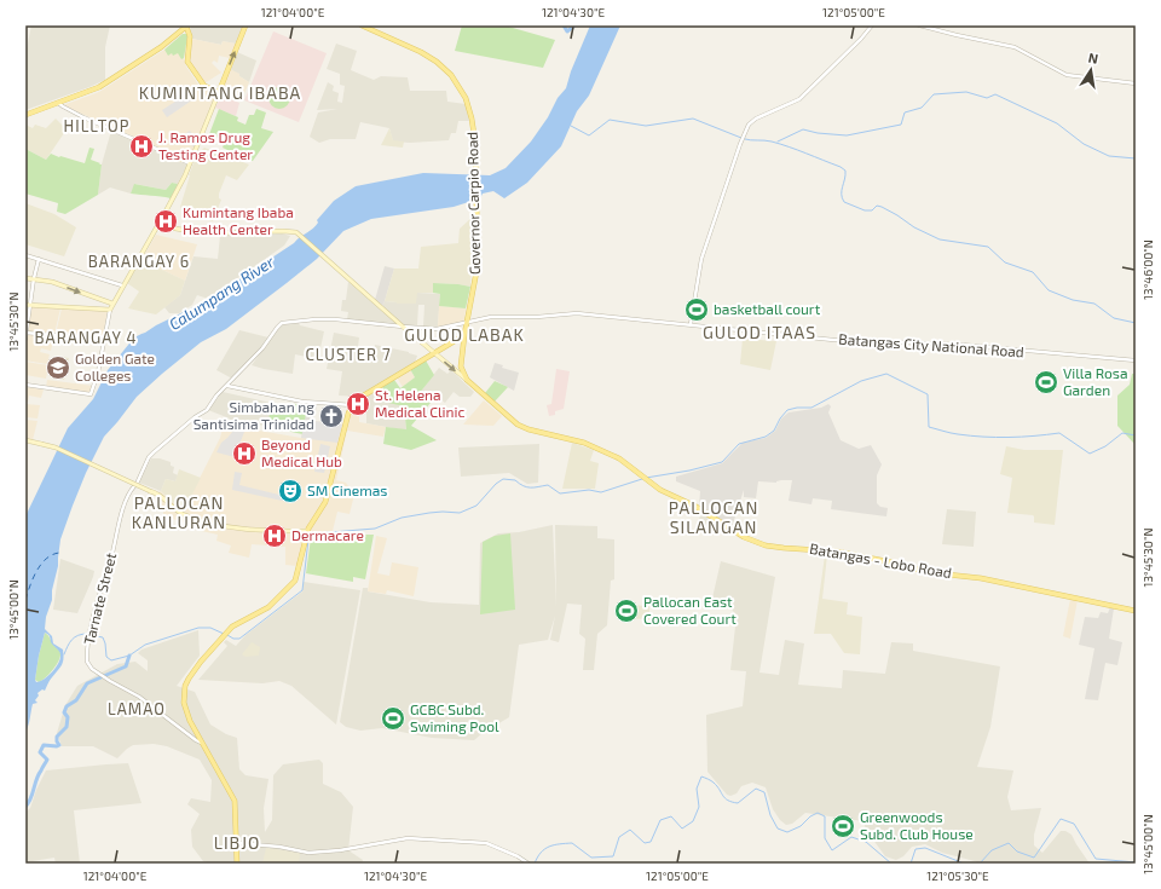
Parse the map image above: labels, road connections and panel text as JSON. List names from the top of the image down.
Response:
{
  "streets": {
    "main road": ["Governor Carpio Road", "Batangas - Lobo Road"],
    "street": ["Batangas City National Road", "Tarnate Street"]
  },
  "crossings": [
    ["Governor Carpio Road", "Batangas City National Road"],
    ["Governor Carpio Road", "Batangas - Lobo Road"],
    ["Batangas City National Road", "Tarnate Street"]
  ],
  "districts": [
    "KUMINTANG IBABA",
    "HILLTOP",
    "BARANGAY 6",
    "GULOD ITAAS",
    "GULOD LABAK",
    "BARANGAY 4",
    "CLUSTER 7",
    "PALLOCAN KANLURAN",
    "PALLOCAN SILANGAN",
    "LAMAO",
    "LIBJO"
  ],
  "water": ["Calumpang River"],
  "places": {
    "hospital": [
      "J. Ramos Drug Testing Center",
      "Kumintang Ibaba Health Center",
      "St. Helena Medical Clinic",
      "Beyond Medical Hub",
      "Dermacare"
    ],
    "sports": [
      "basketball court",
      "Villa Rosa Garden",
      "Pallocan East Covered Court",
      "GCBC Subd. Swiming Pool",
      "Greenwoods Subd. Club House"
    ],
    "school or university": ["Golden Gate Colleges"],
    "church": ["Simbahan ng Santisima Trinidad"],
    "theatre": ["SM Cinemas"]
  },
  "north": "top",
  "coordinates": [
    "121°04'00\"E",
    "121°04'30\"E",
    "121°05'00\"E",
    "13°46'00\"N",
    "13°45'30\"N",
    "13°45'00\"N",
    "121°05'30\"E"
  ]
}
